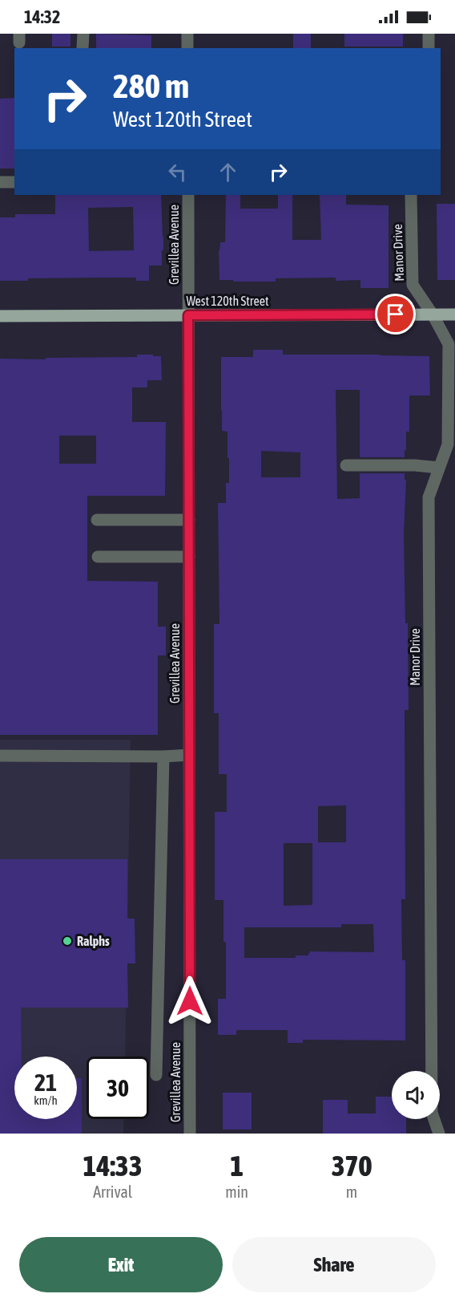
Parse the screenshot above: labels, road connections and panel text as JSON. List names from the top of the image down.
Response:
{
  "streets": {
    "main road": ["West 120th Street"],
    "street": ["Grevillea Avenue", "Manor Drive"]
  },
  "crossings": [
    ["Grevillea Avenue", "West 120th Street"],
    ["Manor Drive", "West 120th Street"]
  ],
  "places": ["Ralphs"],
  "page": {
    "status": "14:32",
    "turn": ["280 m", "West 120th Street"],
    "speed": "21 km/h",
    "limit": "30",
    "eta": [
      "14:33",
      "Arrival",
      "1",
      "min",
      "370",
      "m"
    ],
    "buttons": ["Exit", "Share"]
  }
}
